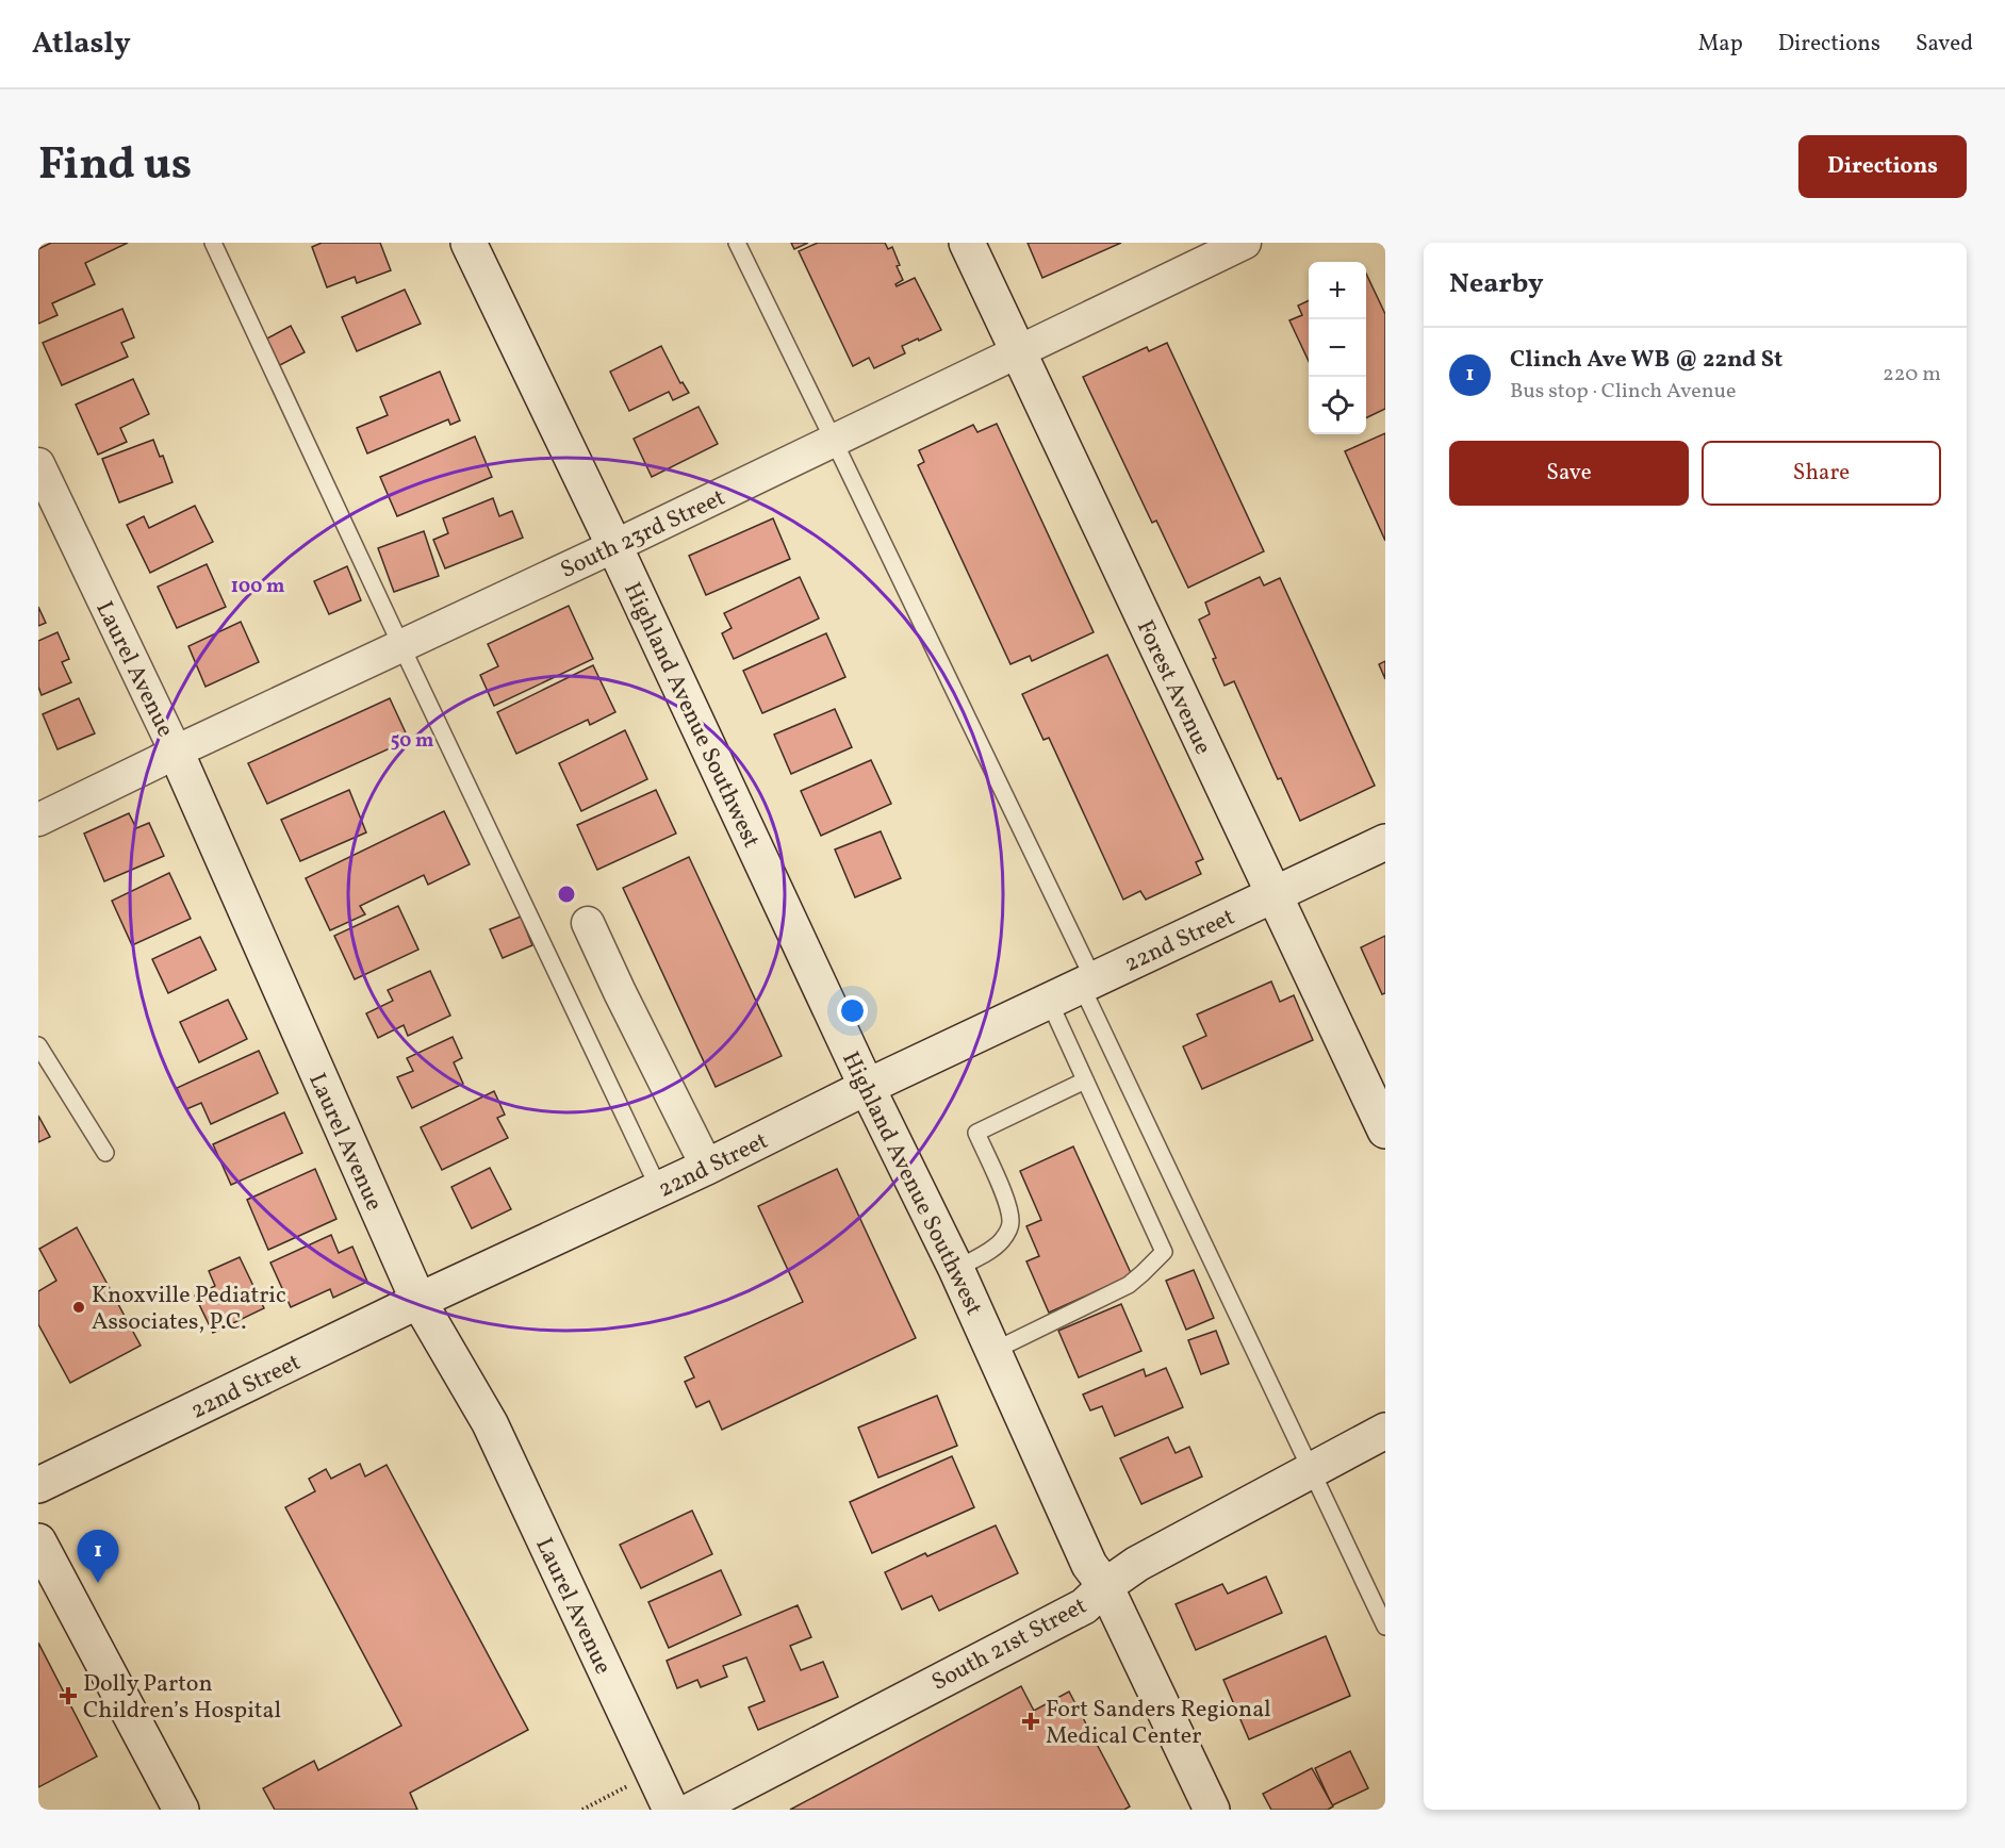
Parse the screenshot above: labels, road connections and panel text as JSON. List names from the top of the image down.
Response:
{
  "streets": {
    "street": [
      "South 23rd Street",
      "Laurel Avenue",
      "Forest Avenue",
      "Highland Avenue Southwest",
      "22nd Street",
      "South 21st Street"
    ]
  },
  "crossings": [
    ["South 23rd Street", "Laurel Avenue"],
    ["South 23rd Street", "Forest Avenue"],
    ["South 23rd Street", "Highland Avenue Southwest"],
    ["Laurel Avenue", "22nd Street"],
    ["Forest Avenue", "22nd Street"],
    ["Highland Avenue Southwest", "22nd Street"],
    ["Highland Avenue Southwest", "South 21st Street"]
  ],
  "places": {
    "other": ["Knoxville Pediatric Associates, P.C."],
    "health": ["Dolly Parton Children’s Hospital", "Fort Sanders Regional Medical Center"]
  },
  "page": {
    "header": "Atlasly",
    "nav": ["Map", "Directions", "Saved"],
    "title": "Find us",
    "buttons": [
      "Directions",
      ["Save", "Share"]
    ],
    "heading": "Nearby",
    "map_buttons": ["+", "−"],
    "list": [
      {
        "mark": "1",
        "name": "Clinch Ave WB @ 22nd St",
        "note": "Bus stop · Clinch Avenue",
        "value": "220 m"
      }
    ],
    "pins": "1"
  },
  "rings": ["100 m", "50 m"]
}
